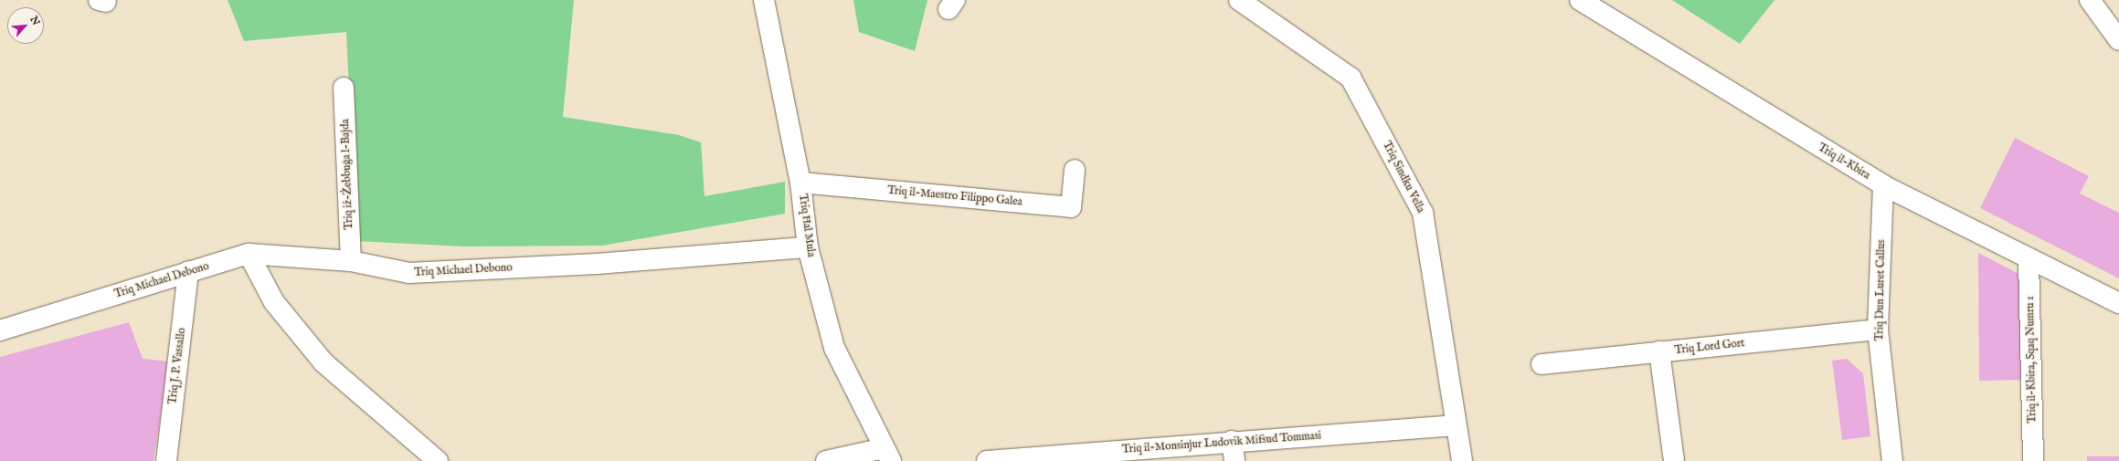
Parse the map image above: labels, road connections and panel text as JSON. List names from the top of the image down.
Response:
{
  "streets": {
    "street": [
      "Triq il-Kbira",
      "Triq iż-Żebbuġa l-Bajda",
      "Triq Sindku Vella",
      "Triq il-Maestro Filippo Galea",
      "Triq Ħal Mula",
      "Triq Michael Debono",
      "Triq Dun Luret Callus",
      "Triq Lord Gort",
      "Triq il-Kbira, Sqaq Numru 1",
      "Triq J. P. Vassallo",
      "Triq il-Monsinjur Ludovik Mifsud Tommasi"
    ]
  },
  "crossings": [
    ["Triq il-Kbira", "Triq Dun Luret Callus"],
    ["Triq il-Kbira", "Triq il-Kbira, Sqaq Numru 1"],
    ["Triq iż-Żebbuġa l-Bajda", "Triq Michael Debono"],
    ["Triq Sindku Vella", "Triq il-Monsinjur Ludovik Mifsud Tommasi"],
    ["Triq il-Maestro Filippo Galea", "Triq Ħal Mula"],
    ["Triq Ħal Mula", "Triq Michael Debono"],
    ["Triq Michael Debono", "Triq J. P. Vassallo"],
    ["Triq Dun Luret Callus", "Triq Lord Gort"]
  ],
  "north": "top right"
}
